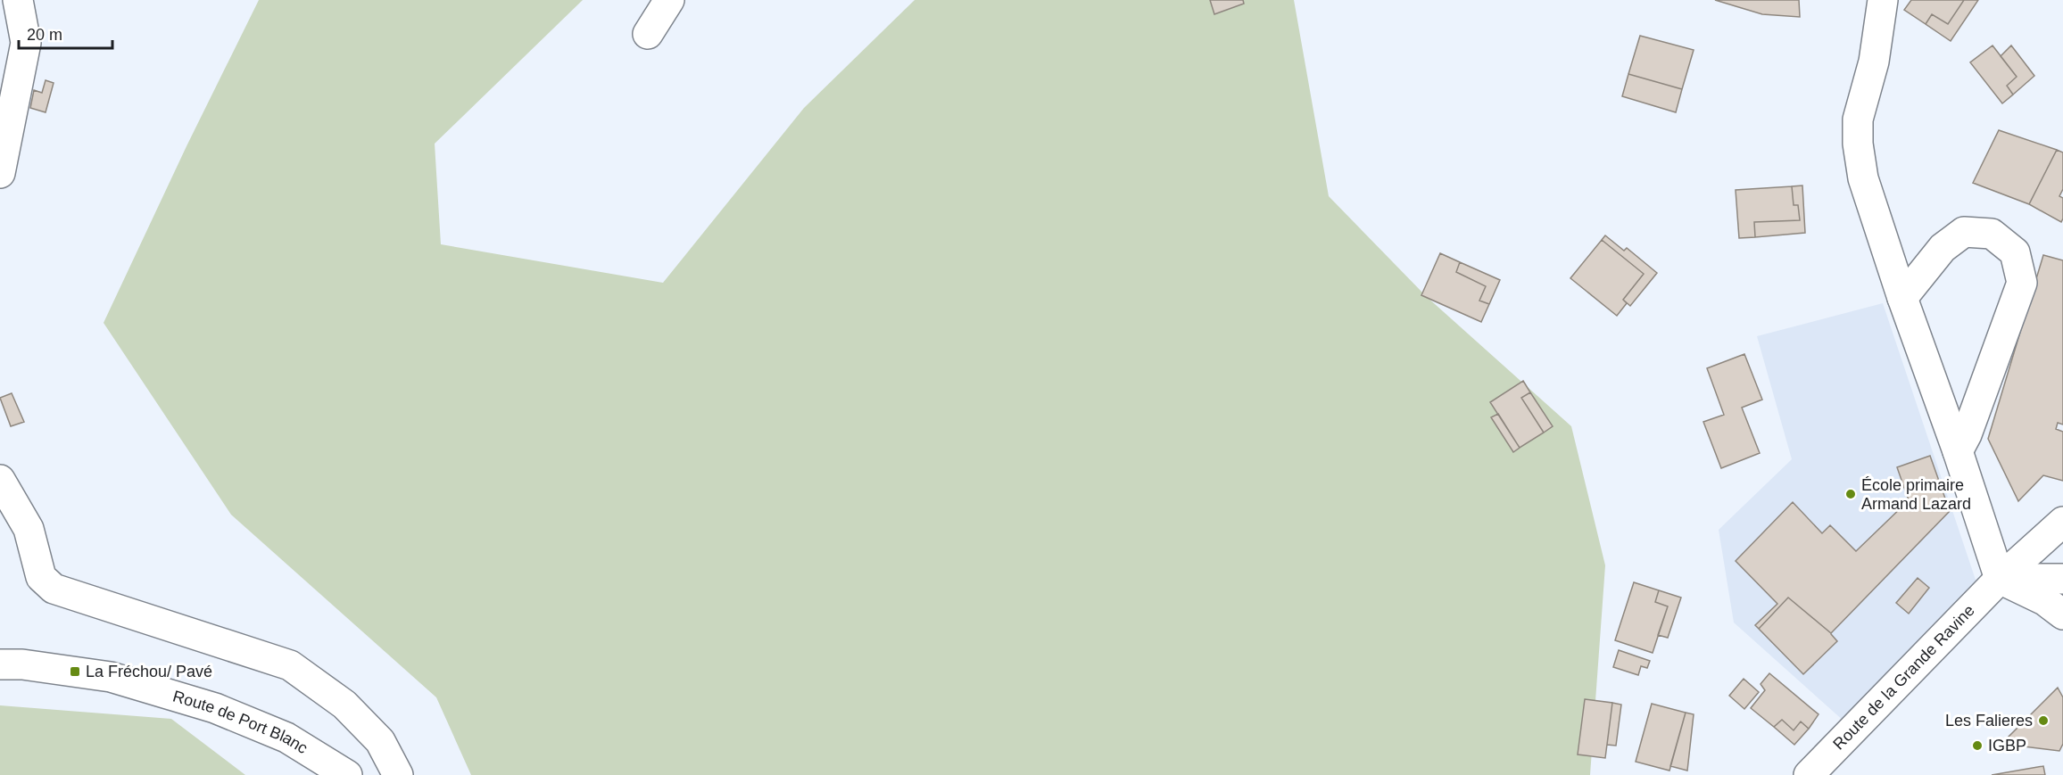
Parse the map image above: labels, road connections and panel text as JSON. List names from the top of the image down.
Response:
{
  "streets": {
    "main road": ["Route de la Grande Ravine", "Route de Port Blanc"]
  },
  "places": {
    "other": ["École primaire Armand Lazard", "Les Falieres", "IGBP"],
    "transit": ["La Fréchou/ Pavé"]
  },
  "scale_bar": "20 m"
}
